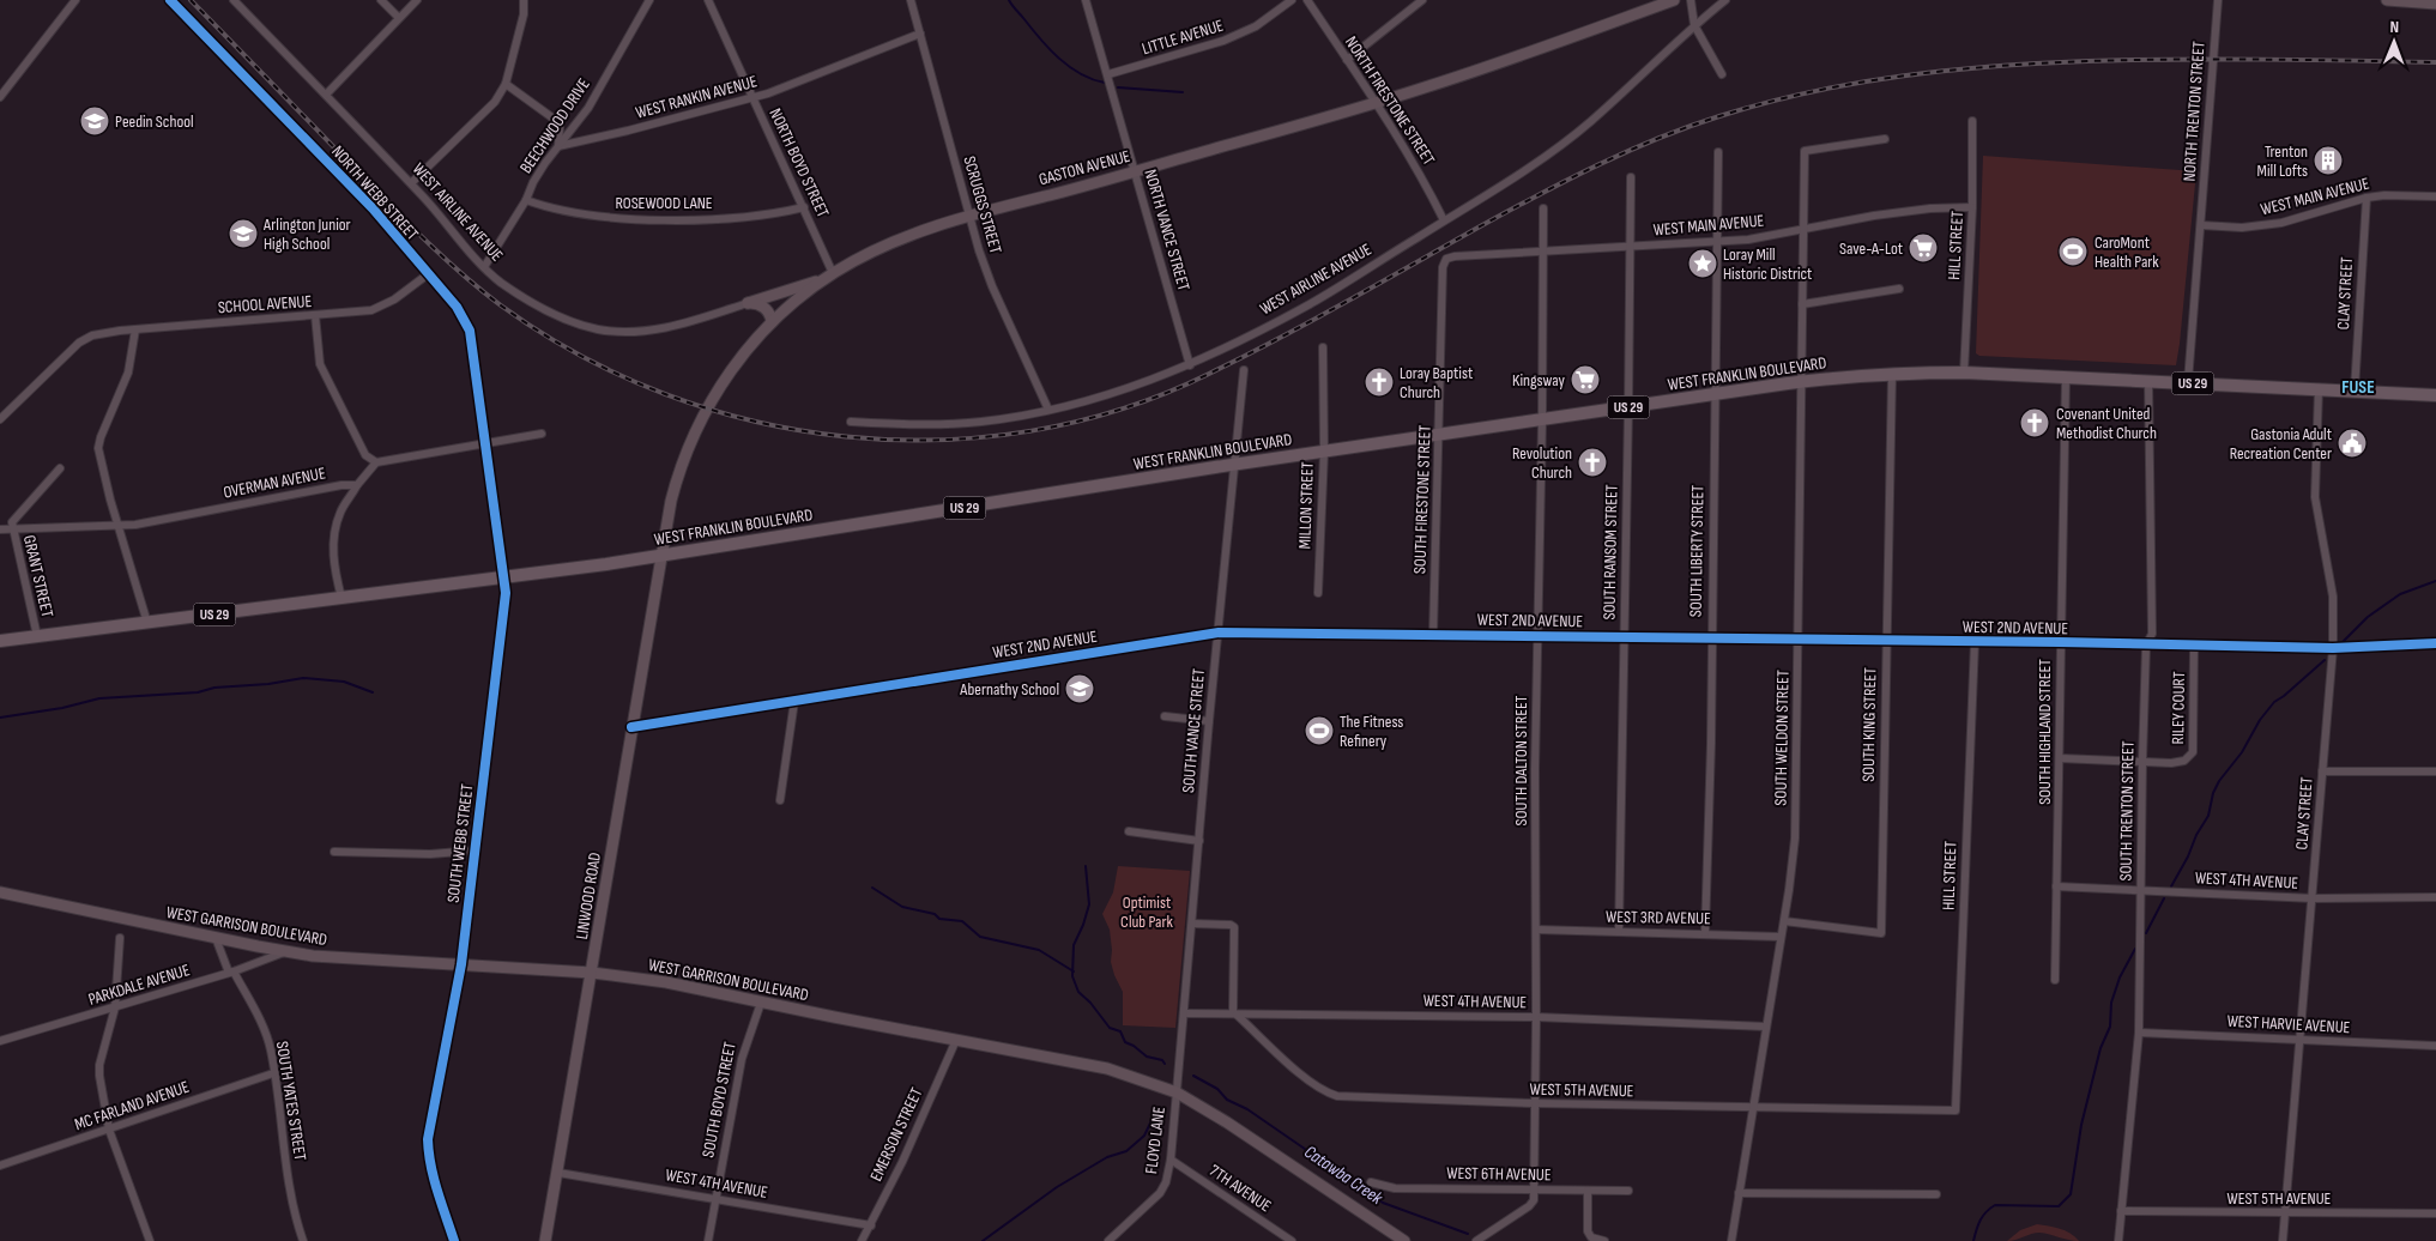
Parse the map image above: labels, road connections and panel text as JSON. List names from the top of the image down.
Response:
{
  "streets": {
    "main road": [
      "GASTON AVENUE",
      "WEST FRANKLIN BOULEVARD",
      "US 29",
      "LINWOOD ROAD",
      "WEST GARRISON BOULEVARD"
    ],
    "street": [
      "LITTLE AVENUE",
      "WEST RANKIN AVENUE",
      "NORTH FIRESTONE STREET",
      "NORTH TRENTON STREET",
      "BEECHWOOD DRIVE",
      "NORTH BOYD STREET",
      "NORTH WEBB STREET",
      "WEST MAIN AVENUE",
      "ROSEWOOD LANE",
      "SCRUGGS STREET",
      "WEST AIRLINE AVENUE",
      "NORTH VANCE STREET",
      "HILL STREET",
      "CLAY STREET",
      "SCHOOL AVENUE",
      "OVERMAN AVENUE",
      "SOUTH FIRESTONE STREET",
      "MILLON STREET",
      "SOUTH LIBERTY STREET",
      "SOUTH RANSOM STREET",
      "GRANT STREET",
      "WEST 2ND AVENUE",
      "RILEY COURT",
      "SOUTH KING STREET",
      "SOUTH VANCE STREET",
      "SOUTH HIGHLAND STREET",
      "SOUTH WELDON STREET",
      "SOUTH DALTON STREET",
      "SOUTH TRENTON STREET",
      "SOUTH WEBB STREET",
      "WEST 4TH AVENUE",
      "WEST 3RD AVENUE",
      "PARKDALE AVENUE",
      "WEST HARVIE AVENUE",
      "WEST 5TH AVENUE",
      "SOUTH BOYD STREET",
      "SOUTH YATES STREET",
      "MC FARLAND AVENUE",
      "EMERSON STREET",
      "FLOYD LANE",
      "WEST 6TH AVENUE",
      "7TH AVENUE"
    ]
  },
  "crossings": [
    ["LITTLE AVENUE", "NORTH VANCE STREET"],
    ["WEST RANKIN AVENUE", "BEECHWOOD DRIVE"],
    ["WEST RANKIN AVENUE", "NORTH BOYD STREET"],
    ["WEST RANKIN AVENUE", "SCRUGGS STREET"],
    ["NORTH FIRESTONE STREET", "GASTON AVENUE"],
    ["NORTH FIRESTONE STREET", "WEST AIRLINE AVENUE"],
    ["NORTH TRENTON STREET", "WEST MAIN AVENUE"],
    ["BEECHWOOD DRIVE", "ROSEWOOD LANE"],
    ["BEECHWOOD DRIVE", "WEST AIRLINE AVENUE"],
    ["NORTH BOYD STREET", "GASTON AVENUE"],
    ["NORTH BOYD STREET", "ROSEWOOD LANE"],
    ["GASTON AVENUE", "SCRUGGS STREET"],
    ["GASTON AVENUE", "NORTH VANCE STREET"],
    ["GASTON AVENUE", "WEST FRANKLIN BOULEVARD"],
    ["GASTON AVENUE", "LINWOOD ROAD"],
    ["NORTH WEBB STREET", "SCHOOL AVENUE"],
    ["NORTH WEBB STREET", "SOUTH WEBB STREET"],
    ["WEST MAIN AVENUE", "HILL STREET"],
    ["WEST MAIN AVENUE", "CLAY STREET"],
    ["WEST MAIN AVENUE", "SOUTH FIRESTONE STREET"],
    ["WEST MAIN AVENUE", "SOUTH LIBERTY STREET"],
    ["WEST MAIN AVENUE", "SOUTH RANSOM STREET"],
    ["WEST MAIN AVENUE", "SOUTH WELDON STREET"],
    ["WEST MAIN AVENUE", "SOUTH DALTON STREET"],
    ["SCRUGGS STREET", "WEST AIRLINE AVENUE"],
    ["WEST AIRLINE AVENUE", "NORTH VANCE STREET"],
    ["HILL STREET", "WEST FRANKLIN BOULEVARD"],
    ["HILL STREET", "WEST 2ND AVENUE"],
    ["HILL STREET", "WEST 5TH AVENUE"],
    ["CLAY STREET", "WEST FRANKLIN BOULEVARD"],
    ["CLAY STREET", "WEST 2ND AVENUE"],
    ["CLAY STREET", "WEST 4TH AVENUE"],
    ["CLAY STREET", "WEST HARVIE AVENUE"],
    ["CLAY STREET", "WEST 5TH AVENUE"],
    ["WEST FRANKLIN BOULEVARD", "SOUTH FIRESTONE STREET"],
    ["WEST FRANKLIN BOULEVARD", "MILLON STREET"],
    ["WEST FRANKLIN BOULEVARD", "SOUTH LIBERTY STREET"],
    ["WEST FRANKLIN BOULEVARD", "SOUTH RANSOM STREET"],
    ["WEST FRANKLIN BOULEVARD", "GRANT STREET"],
    ["WEST FRANKLIN BOULEVARD", "SOUTH KING STREET"],
    ["WEST FRANKLIN BOULEVARD", "SOUTH VANCE STREET"],
    ["WEST FRANKLIN BOULEVARD", "SOUTH HIGHLAND STREET"],
    ["WEST FRANKLIN BOULEVARD", "SOUTH WELDON STREET"],
    ["WEST FRANKLIN BOULEVARD", "SOUTH DALTON STREET"],
    ["WEST FRANKLIN BOULEVARD", "SOUTH TRENTON STREET"],
    ["WEST FRANKLIN BOULEVARD", "SOUTH WEBB STREET"],
    ["WEST FRANKLIN BOULEVARD", "LINWOOD ROAD"],
    ["OVERMAN AVENUE", "GRANT STREET"],
    ["SOUTH FIRESTONE STREET", "WEST 2ND AVENUE"],
    ["SOUTH LIBERTY STREET", "WEST 2ND AVENUE"],
    ["SOUTH LIBERTY STREET", "WEST 3RD AVENUE"],
    ["SOUTH RANSOM STREET", "WEST 2ND AVENUE"],
    ["SOUTH RANSOM STREET", "WEST 3RD AVENUE"],
    ["WEST 2ND AVENUE", "RILEY COURT"],
    ["WEST 2ND AVENUE", "SOUTH KING STREET"],
    ["WEST 2ND AVENUE", "SOUTH VANCE STREET"],
    ["WEST 2ND AVENUE", "SOUTH HIGHLAND STREET"],
    ["WEST 2ND AVENUE", "SOUTH WELDON STREET"],
    ["WEST 2ND AVENUE", "SOUTH DALTON STREET"],
    ["WEST 2ND AVENUE", "SOUTH TRENTON STREET"],
    ["WEST 2ND AVENUE", "LINWOOD ROAD"],
    ["RILEY COURT", "SOUTH TRENTON STREET"],
    ["SOUTH KING STREET", "SOUTH WELDON STREET"],
    ["SOUTH VANCE STREET", "WEST 4TH AVENUE"],
    ["SOUTH VANCE STREET", "WEST GARRISON BOULEVARD"],
    ["SOUTH VANCE STREET", "FLOYD LANE"],
    ["SOUTH HIGHLAND STREET", "WEST 4TH AVENUE"],
    ["SOUTH WELDON STREET", "WEST 4TH AVENUE"],
    ["SOUTH WELDON STREET", "WEST 3RD AVENUE"],
    ["SOUTH WELDON STREET", "WEST 5TH AVENUE"],
    ["SOUTH DALTON STREET", "WEST 4TH AVENUE"],
    ["SOUTH DALTON STREET", "WEST 3RD AVENUE"],
    ["SOUTH DALTON STREET", "WEST 5TH AVENUE"],
    ["SOUTH DALTON STREET", "WEST 6TH AVENUE"],
    ["SOUTH TRENTON STREET", "WEST 4TH AVENUE"],
    ["SOUTH TRENTON STREET", "WEST HARVIE AVENUE"],
    ["SOUTH TRENTON STREET", "WEST 5TH AVENUE"],
    ["SOUTH WEBB STREET", "WEST GARRISON BOULEVARD"],
    ["WEST 4TH AVENUE", "LINWOOD ROAD"],
    ["WEST 4TH AVENUE", "WEST 5TH AVENUE"],
    ["WEST 4TH AVENUE", "SOUTH BOYD STREET"],
    ["WEST 4TH AVENUE", "EMERSON STREET"],
    ["LINWOOD ROAD", "WEST GARRISON BOULEVARD"],
    ["WEST GARRISON BOULEVARD", "PARKDALE AVENUE"],
    ["WEST GARRISON BOULEVARD", "SOUTH BOYD STREET"],
    ["WEST GARRISON BOULEVARD", "SOUTH YATES STREET"],
    ["WEST GARRISON BOULEVARD", "EMERSON STREET"],
    ["WEST GARRISON BOULEVARD", "FLOYD LANE"],
    ["PARKDALE AVENUE", "SOUTH YATES STREET"],
    ["SOUTH YATES STREET", "MC FARLAND AVENUE"],
    ["FLOYD LANE", "7TH AVENUE"]
  ],
  "districts": ["FUSE"],
  "water": ["Catawba Creek"],
  "parks": ["Optimist Club Park"],
  "places": {
    "school or university": ["Peedin School", "Arlington Junior High School", "Abernathy School"],
    "building": ["Trenton Mill Lofts"],
    "supermarket": ["Save-A-Lot", "Kingsway"],
    "sports": ["CaroMont Health Park", "The Fitness Refinery"],
    "place": ["Loray Mill Historic District"],
    "church": ["Loray Baptist Church", "Covenant United Methodist Church", "Revolution Church"],
    "public building": ["Gastonia Adult Recreation Center"]
  },
  "north": "top"
}
